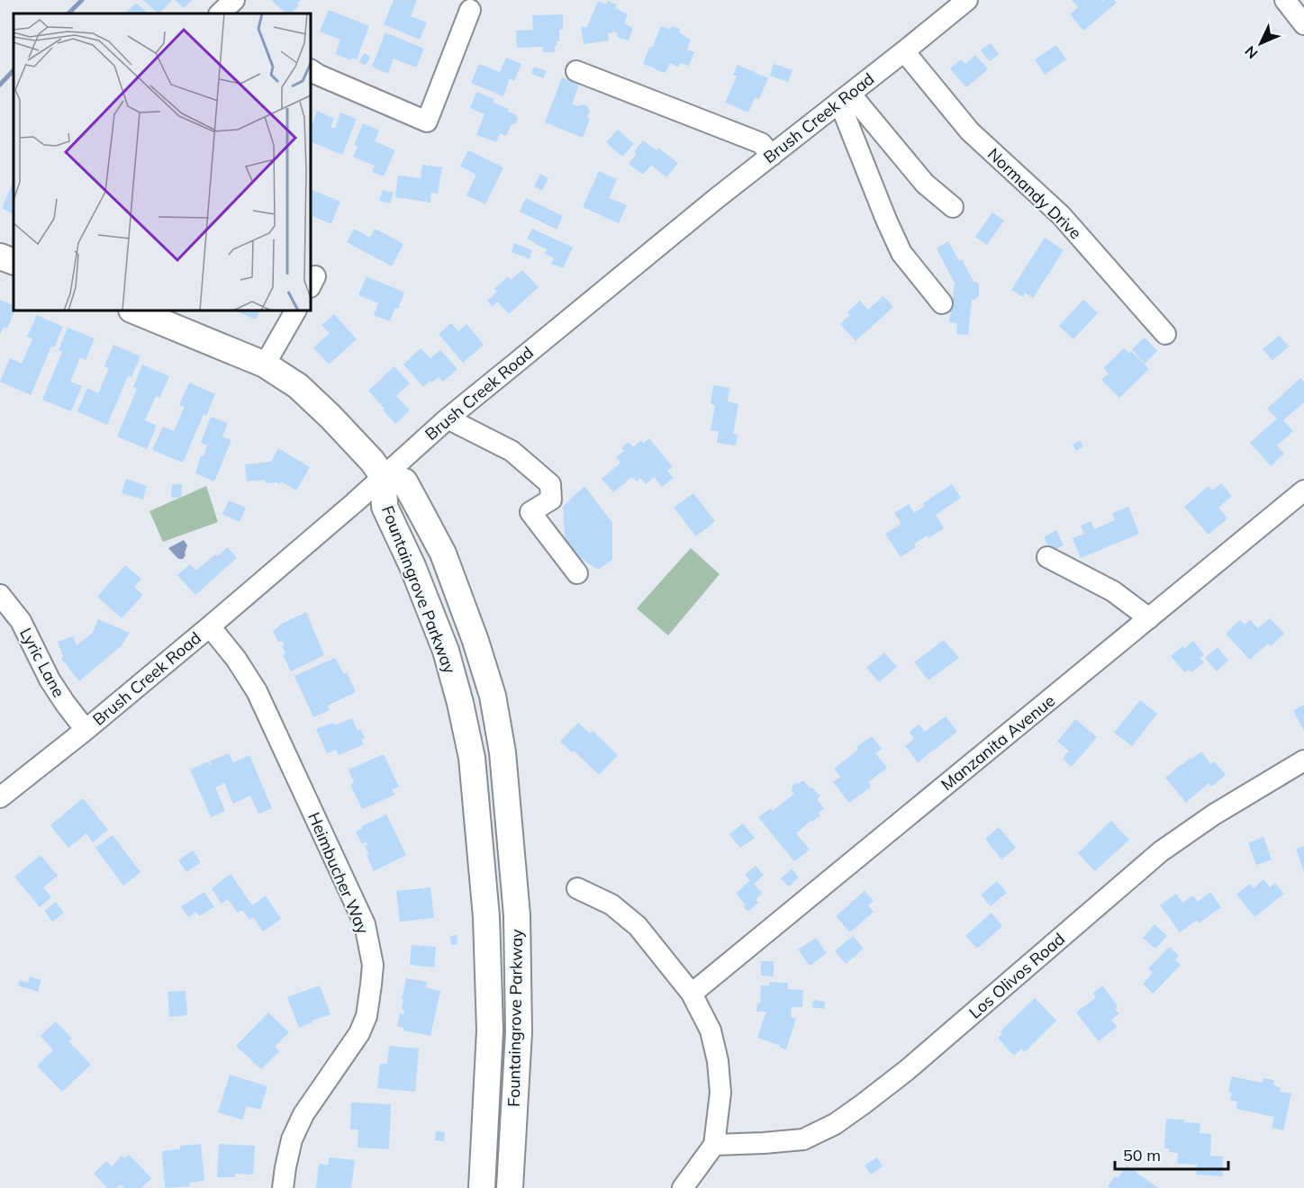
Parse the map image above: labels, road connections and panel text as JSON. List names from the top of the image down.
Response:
{
  "streets": {
    "main road": ["Fountaingrove Parkway"],
    "street": [
      "Brush Creek Road",
      "Normandy Drive",
      "Lyric Lane",
      "Manzanita Avenue",
      "Heimbucher Way",
      "Los Olivos Road"
    ]
  },
  "crossings": [
    ["Brush Creek Road", "Normandy Drive"],
    ["Brush Creek Road", "Fountaingrove Parkway"],
    ["Brush Creek Road", "Lyric Lane"],
    ["Brush Creek Road", "Heimbucher Way"]
  ],
  "scale_bar": "50 m",
  "north": "bottom left"
}
